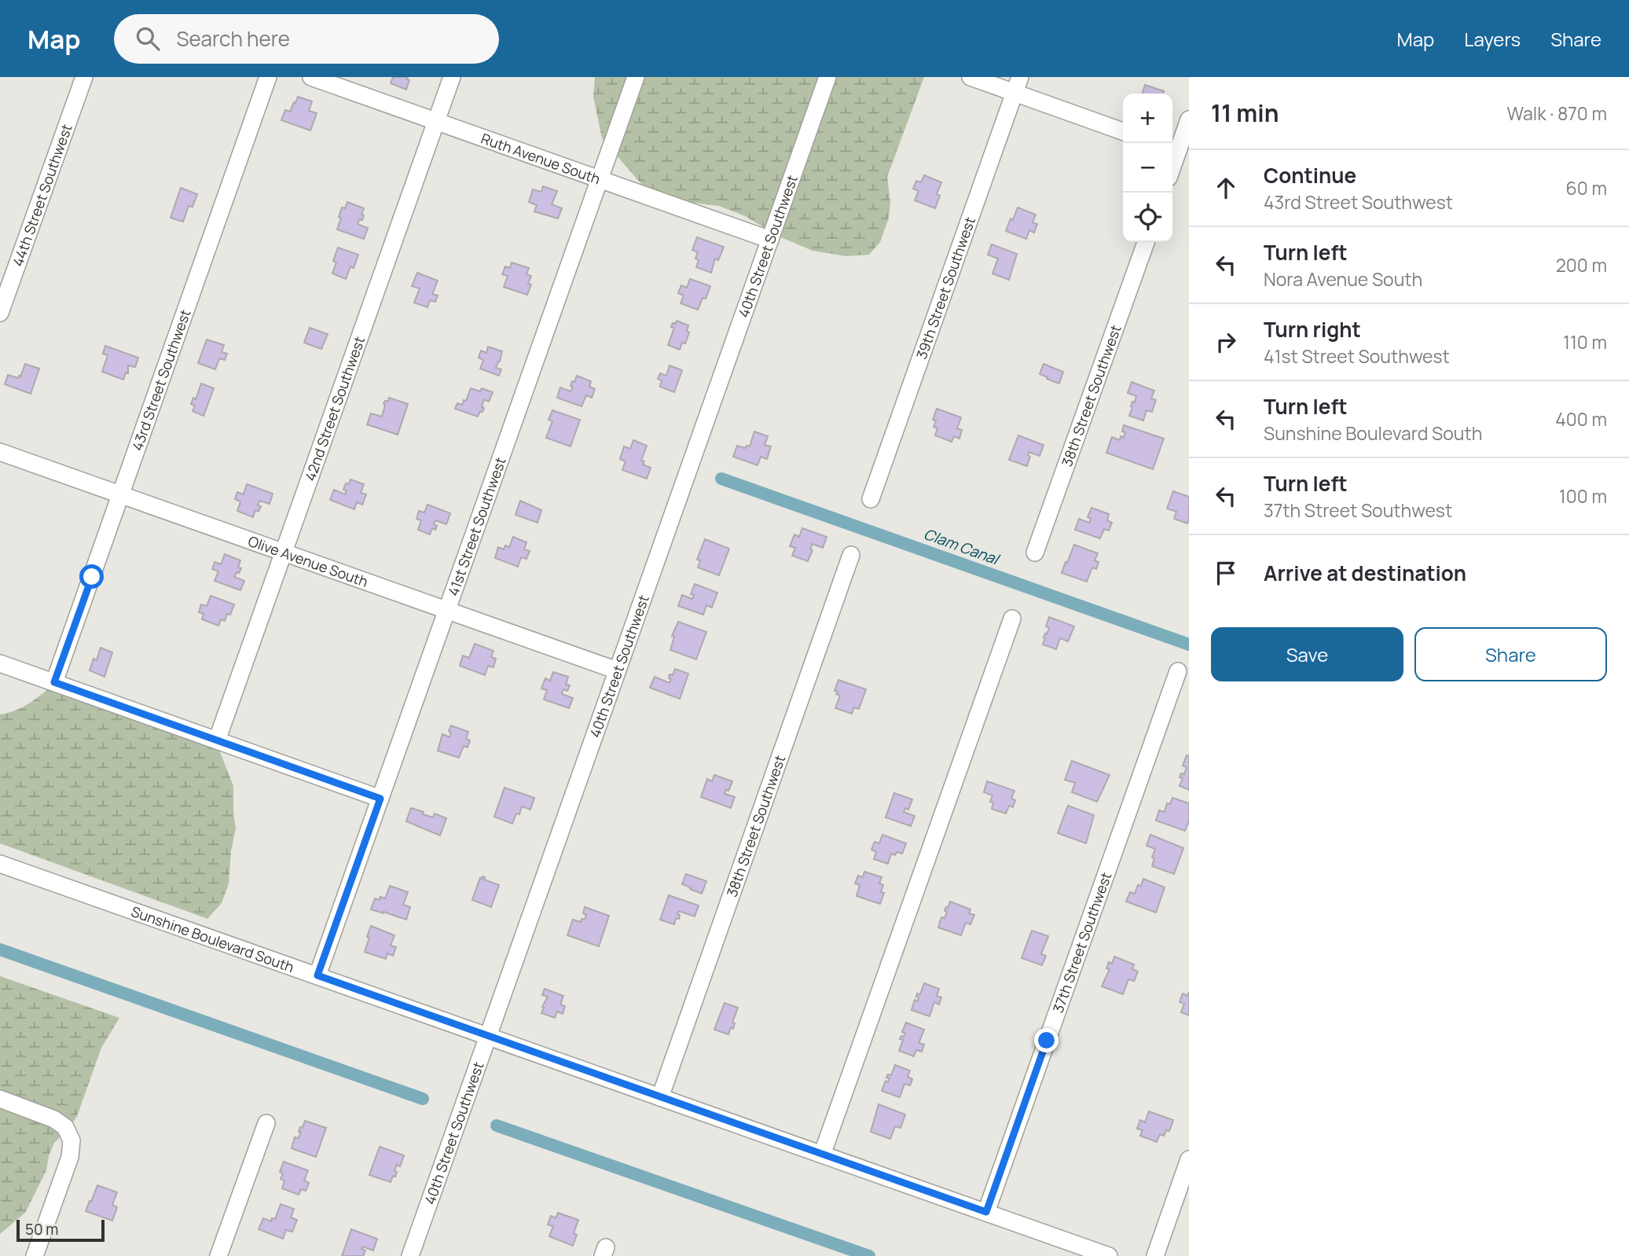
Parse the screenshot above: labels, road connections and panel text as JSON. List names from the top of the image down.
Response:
{
  "streets": {
    "street": [
      "Ruth Avenue South",
      "44th Street Southwest",
      "40th Street Southwest",
      "39th Street Southwest",
      "43rd Street Southwest",
      "38th Street Southwest",
      "42nd Street Southwest",
      "41st Street Southwest",
      "Olive Avenue South",
      "Sunshine Boulevard South",
      "37th Street Southwest"
    ]
  },
  "crossings": [
    ["Ruth Avenue South", "40th Street Southwest"],
    ["Ruth Avenue South", "42nd Street Southwest"],
    ["Ruth Avenue South", "41st Street Southwest"],
    ["40th Street Southwest", "Olive Avenue South"],
    ["40th Street Southwest", "Sunshine Boulevard South"],
    ["43rd Street Southwest", "Olive Avenue South"],
    ["38th Street Southwest", "Sunshine Boulevard South"],
    ["42nd Street Southwest", "Olive Avenue South"],
    ["41st Street Southwest", "Olive Avenue South"],
    ["41st Street Southwest", "Sunshine Boulevard South"],
    ["Sunshine Boulevard South", "37th Street Southwest"]
  ],
  "water": ["Clam Canal"],
  "scale_bar": "50 m",
  "page": {
    "header": "Map",
    "search": "Search here",
    "nav": ["Map", "Layers", "Share"],
    "heading": ["11 min", "Walk · 870 m"],
    "map_buttons": ["+", "−"],
    "list": [
      ["Continue", "43rd Street Southwest", "60 m"],
      ["Turn left", "Nora Avenue South", "200 m"],
      ["Turn right", "41st Street Southwest", "110 m"],
      ["Turn left", "Sunshine Boulevard South", "400 m"],
      ["Turn left", "37th Street Southwest", "100 m"],
      "Arrive at destination"
    ],
    "buttons": ["Save", "Share"],
    "scale": "50 m"
  }
}
